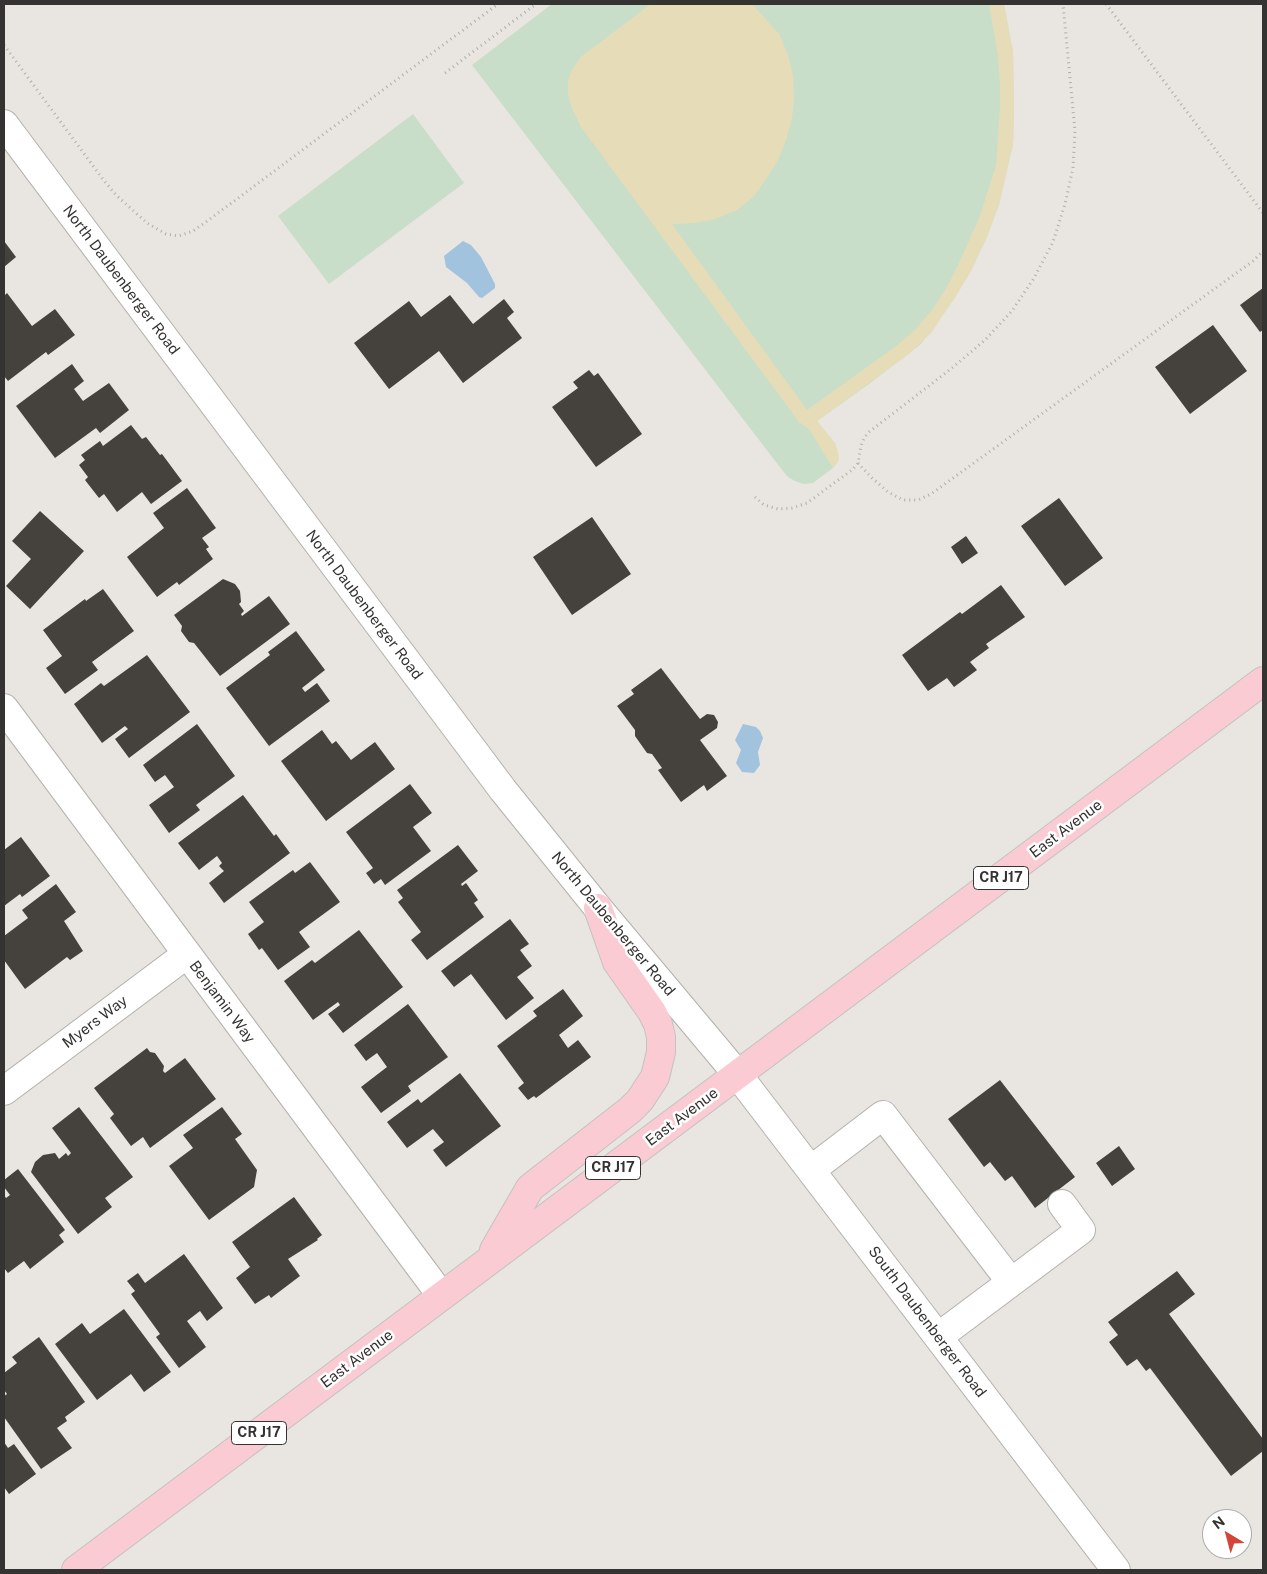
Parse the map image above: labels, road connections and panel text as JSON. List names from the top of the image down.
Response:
{
  "streets": {
    "main road": ["East Avenue", "CR J17"],
    "street": [
      "North Daubenberger Road",
      "Benjamin Way",
      "Myers Way",
      "South Daubenberger Road"
    ]
  },
  "crossings": [
    ["North Daubenberger Road", "East Avenue"],
    ["North Daubenberger Road", "South Daubenberger Road"],
    ["East Avenue", "Benjamin Way"],
    ["East Avenue", "South Daubenberger Road"],
    ["Benjamin Way", "Myers Way"]
  ],
  "north": "top left"
}
